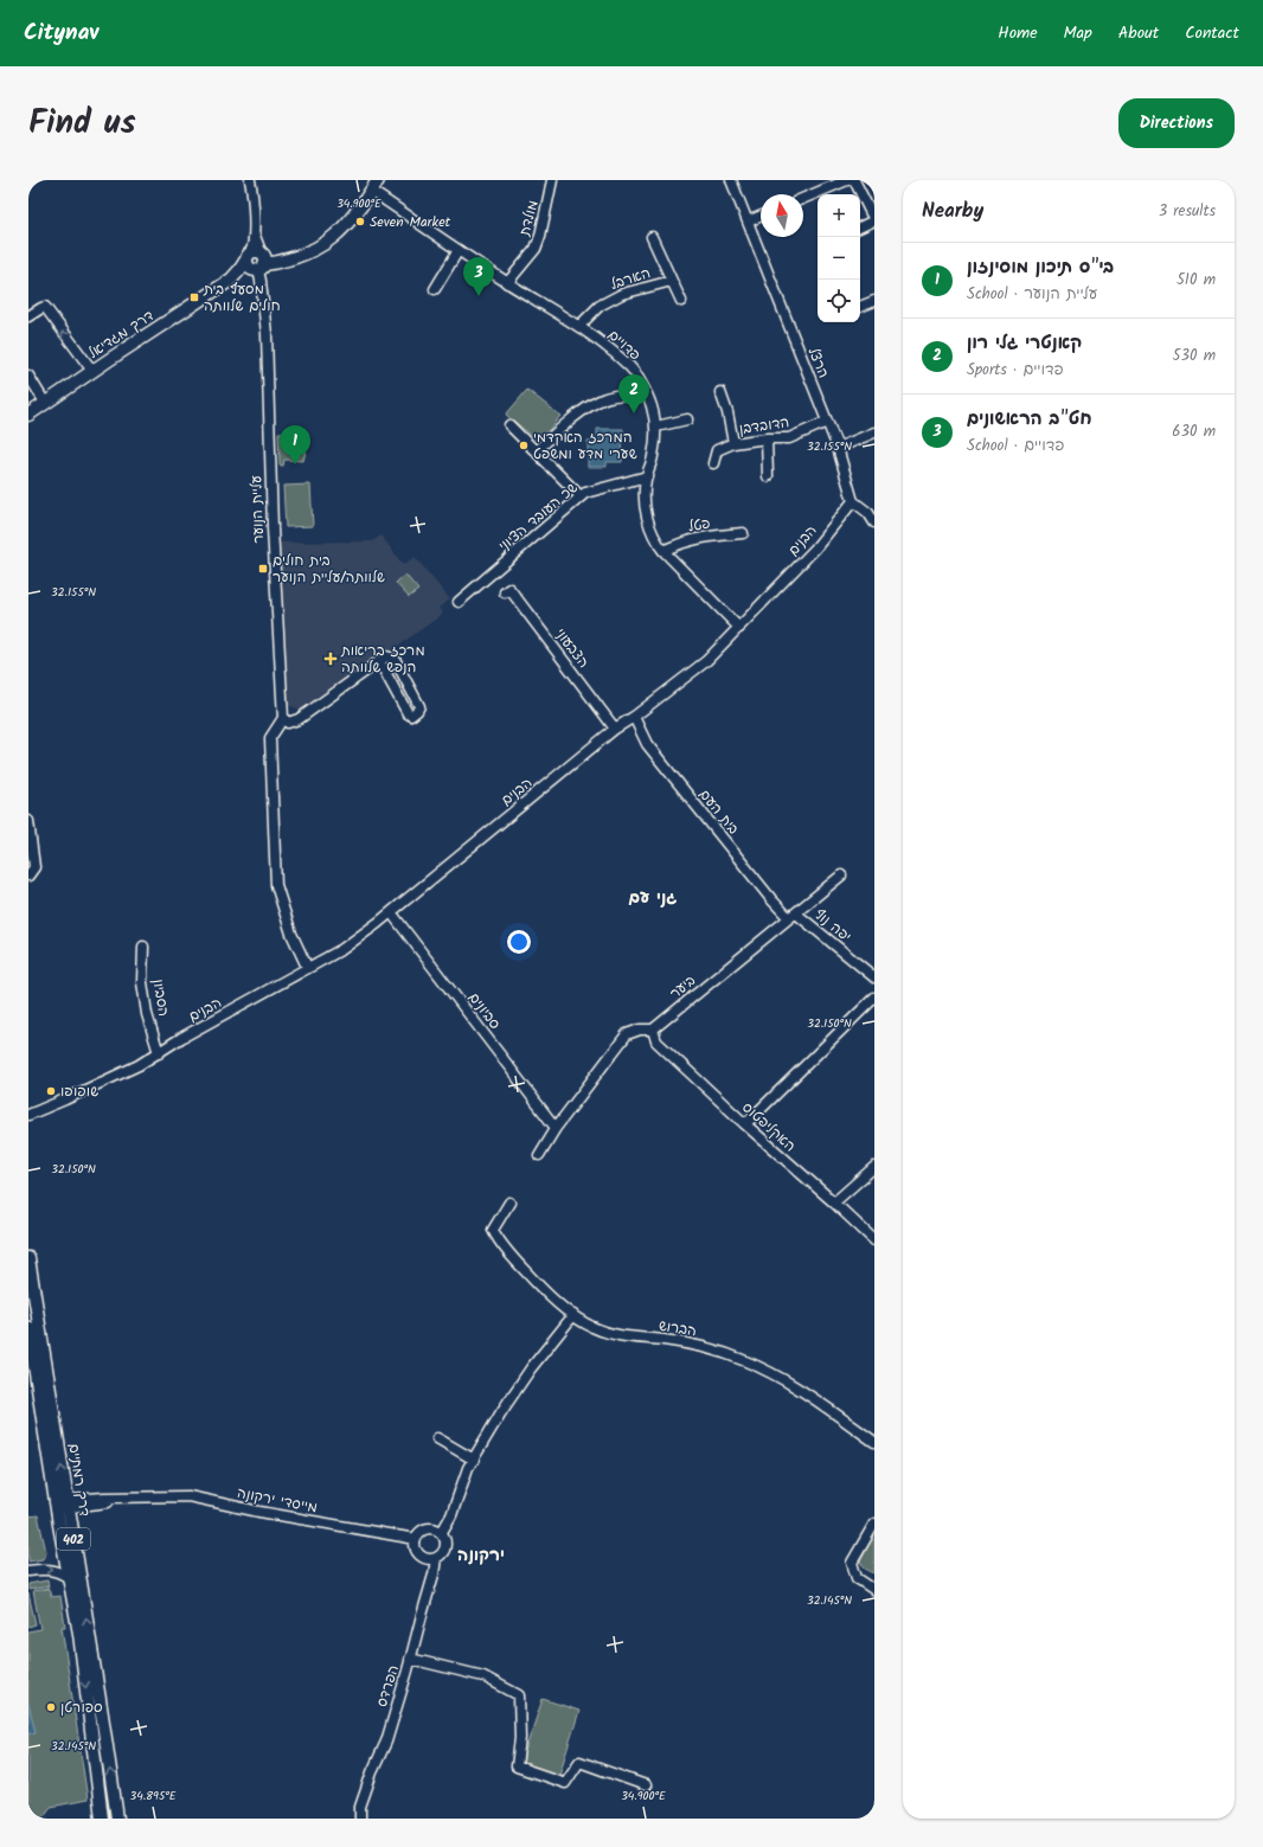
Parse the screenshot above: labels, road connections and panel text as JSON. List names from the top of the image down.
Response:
{
  "streets": {
    "main road": ["דרך מגדיאל", "דרך רמתיים", "402"],
    "street": [
      "מולדת",
      "הארבל",
      "פדויים",
      "הרצל",
      "הדובדבן",
      "עליית הנוער",
      "שכ העובד הציוני",
      "פטל",
      "הבנים",
      "הצבעוני",
      "בית העם",
      "יפה נוף",
      "ביער",
      "הסביון",
      "סביונים",
      "האקליפטוס",
      "הברוש",
      "מייסדי ירקונה",
      "הפרדס"
    ]
  },
  "crossings": [
    ["מולדת", "פדויים"],
    ["הארבל", "פדויים"],
    ["דרך מגדיאל", "עליית הנוער"],
    ["פדויים", "שכ העובד הציוני"],
    ["פדויים", "פטל"],
    ["פדויים", "הבנים"],
    ["הרצל", "הדובדבן"],
    ["הרצל", "הבנים"],
    ["הבנים", "הצבעוני"],
    ["הבנים", "בית העם"],
    ["הבנים", "הסביון"],
    ["הבנים", "סביונים"],
    ["בית העם", "יפה נוף"],
    ["בית העם", "ביער"],
    ["יפה נוף", "ביער"],
    ["ביער", "האקליפטוס"],
    ["דרך רמתיים", "מייסדי ירקונה"],
    ["מייסדי ירקונה", "הפרדס"]
  ],
  "districts": ["גני עם", "ירקונה"],
  "places": {
    "other": [
      "Seven Market",
      "המרכז האקדמי שערי מדע ומשפט",
      "שופופו",
      "ספורטן"
    ],
    "transit": ["מסעף בית חולים שלוותה", "בית חולים שלוותה/עליית הנוער"],
    "health": ["מרכז בריאות הנפש שלוותה"]
  },
  "north": "top",
  "page": {
    "header": "Citynav",
    "nav": [
      "Home",
      "Map",
      "About",
      "Contact"
    ],
    "title": "Find us",
    "buttons": "Directions",
    "heading": ["Nearby", "3 results"],
    "map_buttons": ["+", "−"],
    "list": [
      {
        "mark": "1",
        "name": "בי\"ס תיכון מוסינזון",
        "note": "School · עליית הנוער",
        "value": "510 m"
      },
      {
        "mark": "2",
        "name": "קאנטרי גלי רון",
        "note": "Sports · פדויים",
        "value": "530 m"
      },
      {
        "mark": "3",
        "name": "חט\"ב הראשונים",
        "note": "School · פדויים",
        "value": "630 m"
      }
    ],
    "pins": ["3", "2", "1"]
  },
  "coordinates": [
    "34.900°E",
    "32.155°N",
    "32.150°N",
    "32.145°N",
    "34.895°E"
  ]
}
